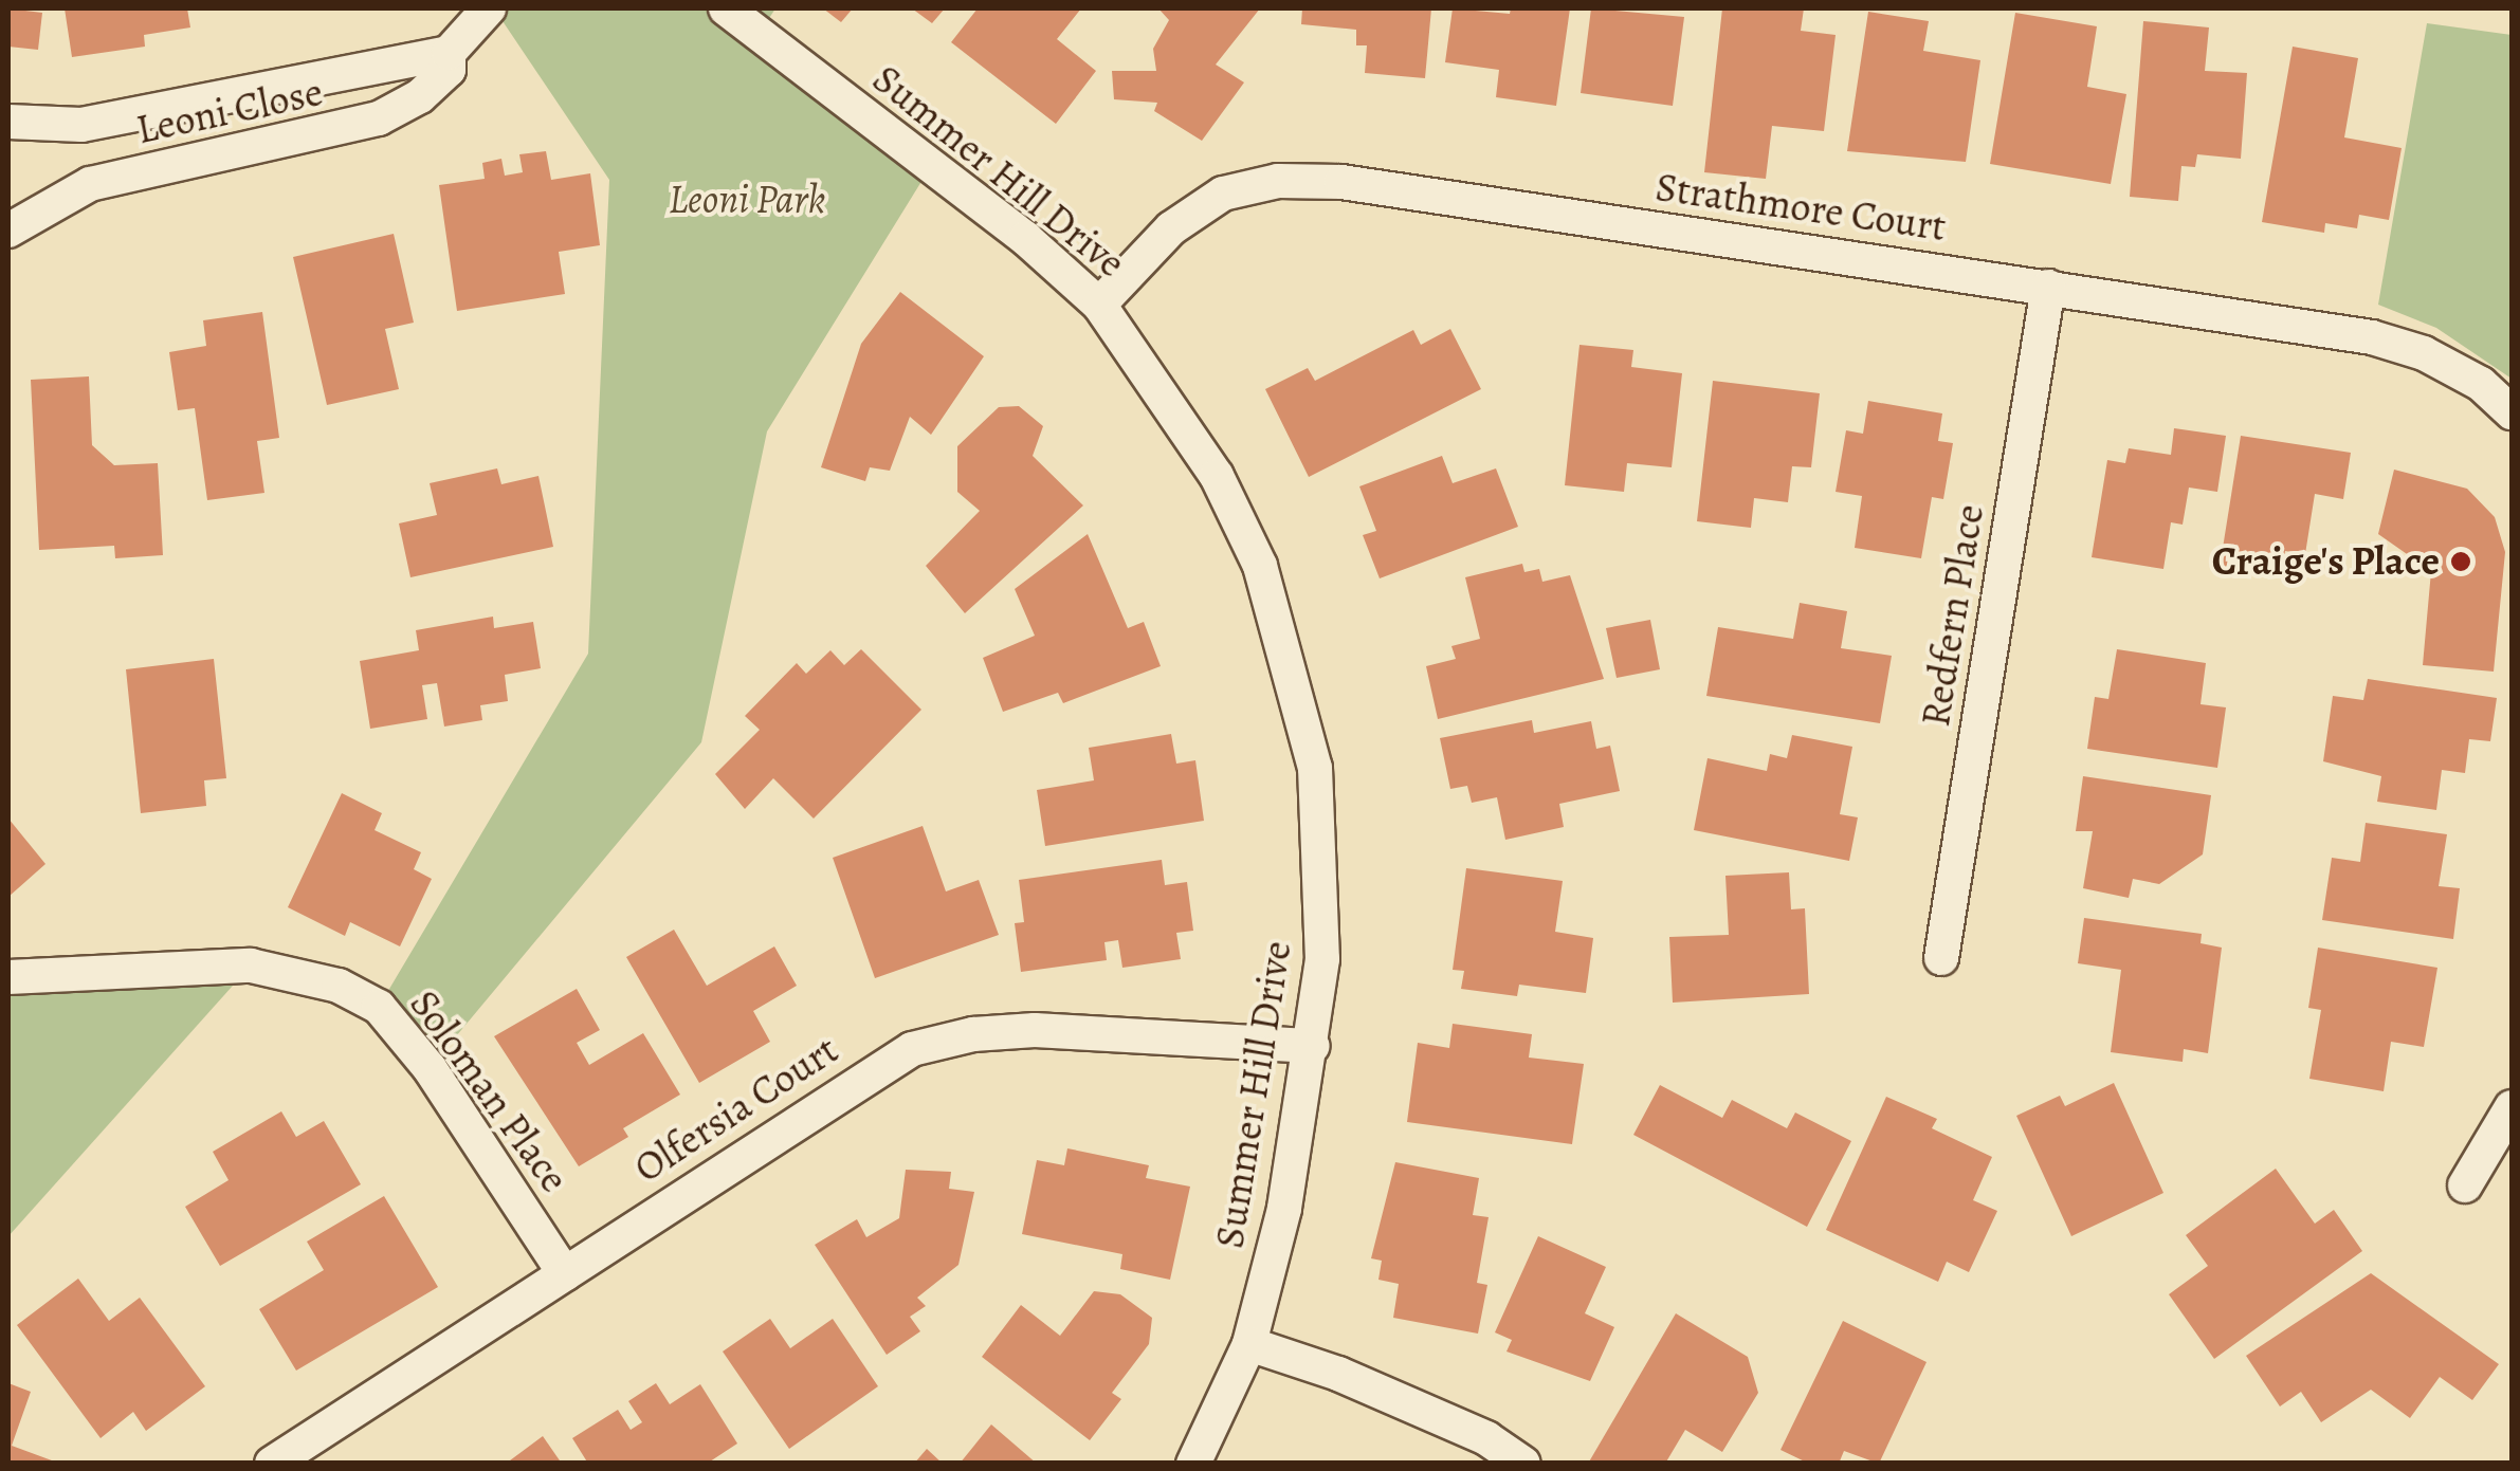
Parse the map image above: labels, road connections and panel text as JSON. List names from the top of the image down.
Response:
{
  "streets": {
    "street": [
      "Leoni Close",
      "Summer Hill Drive",
      "Strathmore Court",
      "Redfern Place",
      "Soloman Place",
      "Olfersia Court"
    ]
  },
  "crossings": [
    ["Summer Hill Drive", "Strathmore Court"],
    ["Summer Hill Drive", "Olfersia Court"],
    ["Strathmore Court", "Redfern Place"],
    ["Soloman Place", "Olfersia Court"]
  ],
  "parks": ["Leoni Park"],
  "places": ["Craige's Place"]
}
